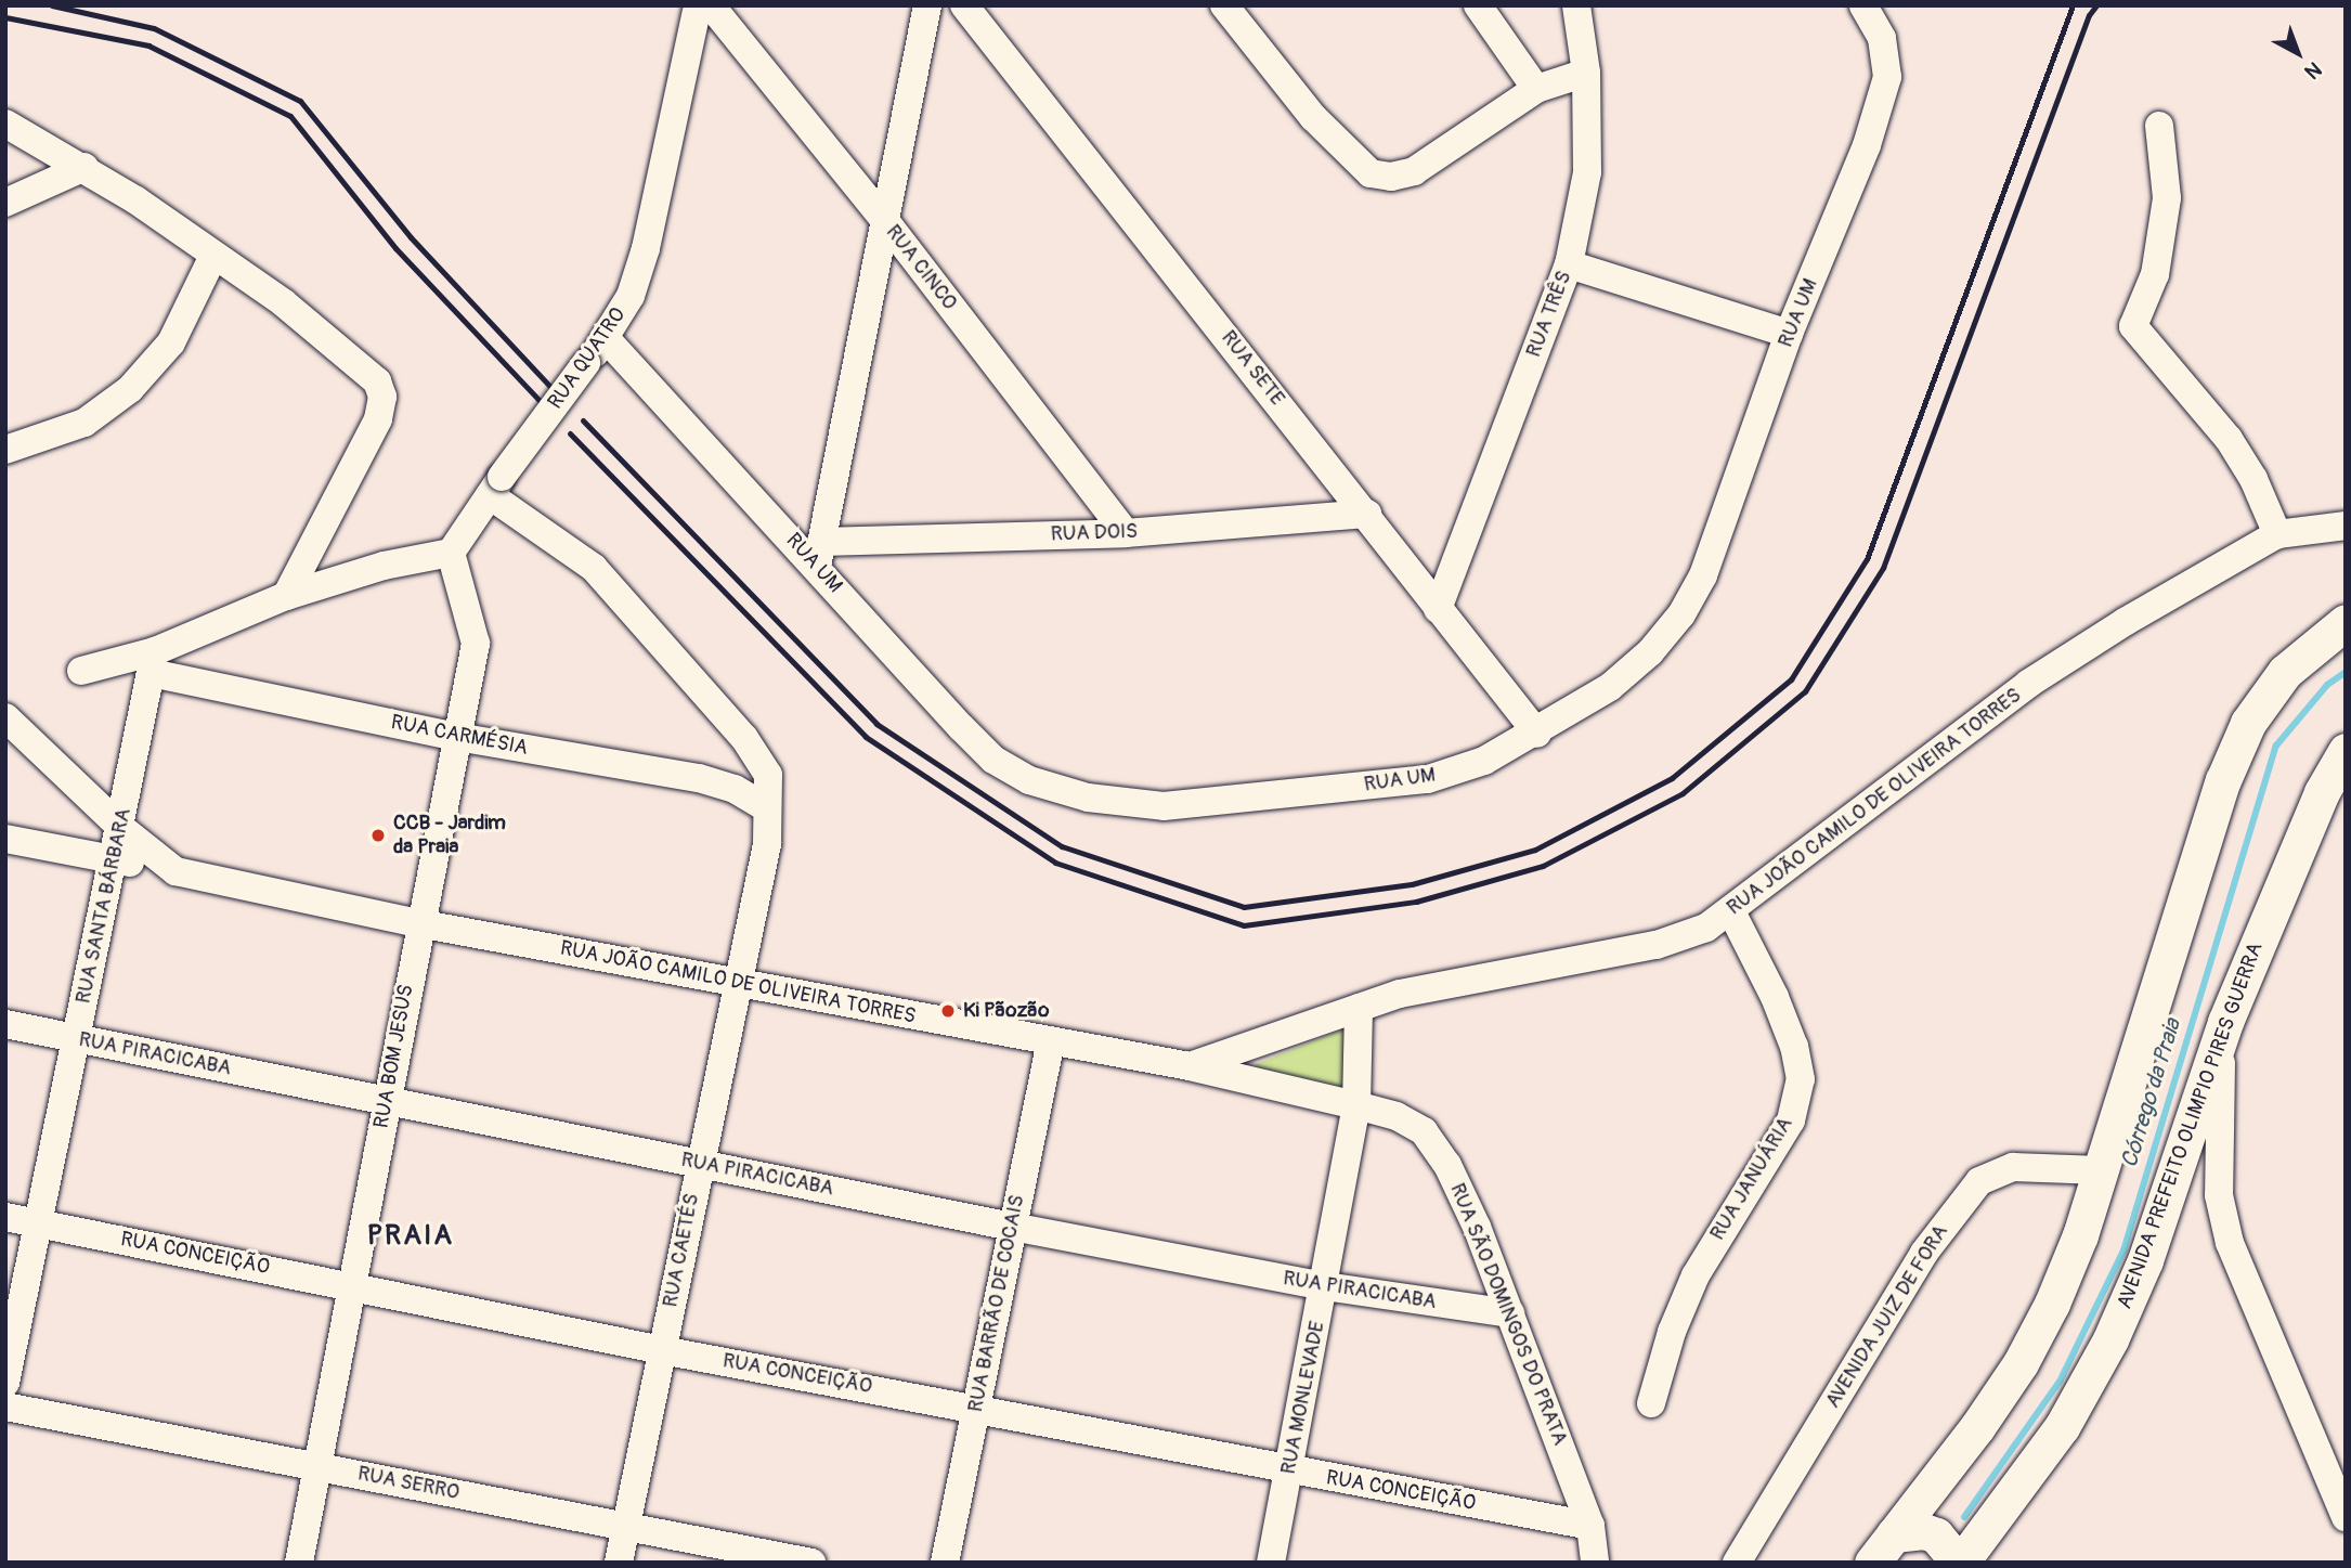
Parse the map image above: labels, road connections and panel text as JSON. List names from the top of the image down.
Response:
{
  "streets": {
    "main road": ["AVENIDA PREFEITO OLIMPIO PIRES GUERRA"],
    "street": [
      "RUA CINCO",
      "RUA UM",
      "RUA TRÊS",
      "RUA QUATRO",
      "RUA SETE",
      "RUA DOIS",
      "RUA CARMÉSIA",
      "RUA JOÃO CAMILO DE OLIVEIRA TORRES",
      "RUA SANTA BÁRBARA",
      "RUA PIRACICABA",
      "RUA BOM JESUS",
      "RUA JANUÁRIA",
      "RUA CAETÉS",
      "RUA CONCEIÇÃO",
      "RUA BARRÃO DE COCAIS",
      "RUA SÃO DOMINGOS DO PRATA",
      "AVENIDA JUIZ DE FORA",
      "RUA MONLEVADE",
      "RUA SERRO"
    ]
  },
  "crossings": [
    ["RUA CINCO", "RUA DOIS"],
    ["RUA UM", "RUA QUATRO"],
    ["RUA UM", "RUA SETE"],
    ["RUA UM", "RUA DOIS"],
    ["RUA TRÊS", "RUA SETE"],
    ["RUA QUATRO", "RUA BOM JESUS"],
    ["RUA QUATRO", "RUA CAETÉS"],
    ["RUA SETE", "RUA DOIS"],
    ["RUA CARMÉSIA", "RUA SANTA BÁRBARA"],
    ["RUA CARMÉSIA", "RUA BOM JESUS"],
    ["RUA CARMÉSIA", "RUA CAETÉS"],
    ["RUA JOÃO CAMILO DE OLIVEIRA TORRES", "RUA SANTA BÁRBARA"],
    ["RUA JOÃO CAMILO DE OLIVEIRA TORRES", "RUA BOM JESUS"],
    ["RUA JOÃO CAMILO DE OLIVEIRA TORRES", "RUA JANUÁRIA"],
    ["RUA JOÃO CAMILO DE OLIVEIRA TORRES", "RUA CAETÉS"],
    ["RUA JOÃO CAMILO DE OLIVEIRA TORRES", "RUA BARRÃO DE COCAIS"],
    ["RUA JOÃO CAMILO DE OLIVEIRA TORRES", "RUA SÃO DOMINGOS DO PRATA"],
    ["RUA JOÃO CAMILO DE OLIVEIRA TORRES", "RUA MONLEVADE"],
    ["RUA SANTA BÁRBARA", "RUA PIRACICABA"],
    ["RUA SANTA BÁRBARA", "RUA CONCEIÇÃO"],
    ["RUA PIRACICABA", "RUA BOM JESUS"],
    ["RUA PIRACICABA", "RUA CAETÉS"],
    ["RUA PIRACICABA", "RUA BARRÃO DE COCAIS"],
    ["RUA PIRACICABA", "RUA SÃO DOMINGOS DO PRATA"],
    ["RUA PIRACICABA", "RUA MONLEVADE"],
    ["RUA BOM JESUS", "RUA CONCEIÇÃO"],
    ["RUA BOM JESUS", "RUA SERRO"],
    ["RUA CAETÉS", "RUA CONCEIÇÃO"],
    ["RUA CAETÉS", "RUA SERRO"],
    ["RUA CONCEIÇÃO", "RUA BARRÃO DE COCAIS"],
    ["RUA CONCEIÇÃO", "RUA SÃO DOMINGOS DO PRATA"],
    ["RUA CONCEIÇÃO", "RUA MONLEVADE"],
    ["RUA SÃO DOMINGOS DO PRATA", "RUA MONLEVADE"]
  ],
  "districts": ["PRAIA"],
  "water": ["Córrego da Praia"],
  "places": ["CCB - Jardim da Praia", "Ki Pãozão"],
  "north": "bottom right"
}
